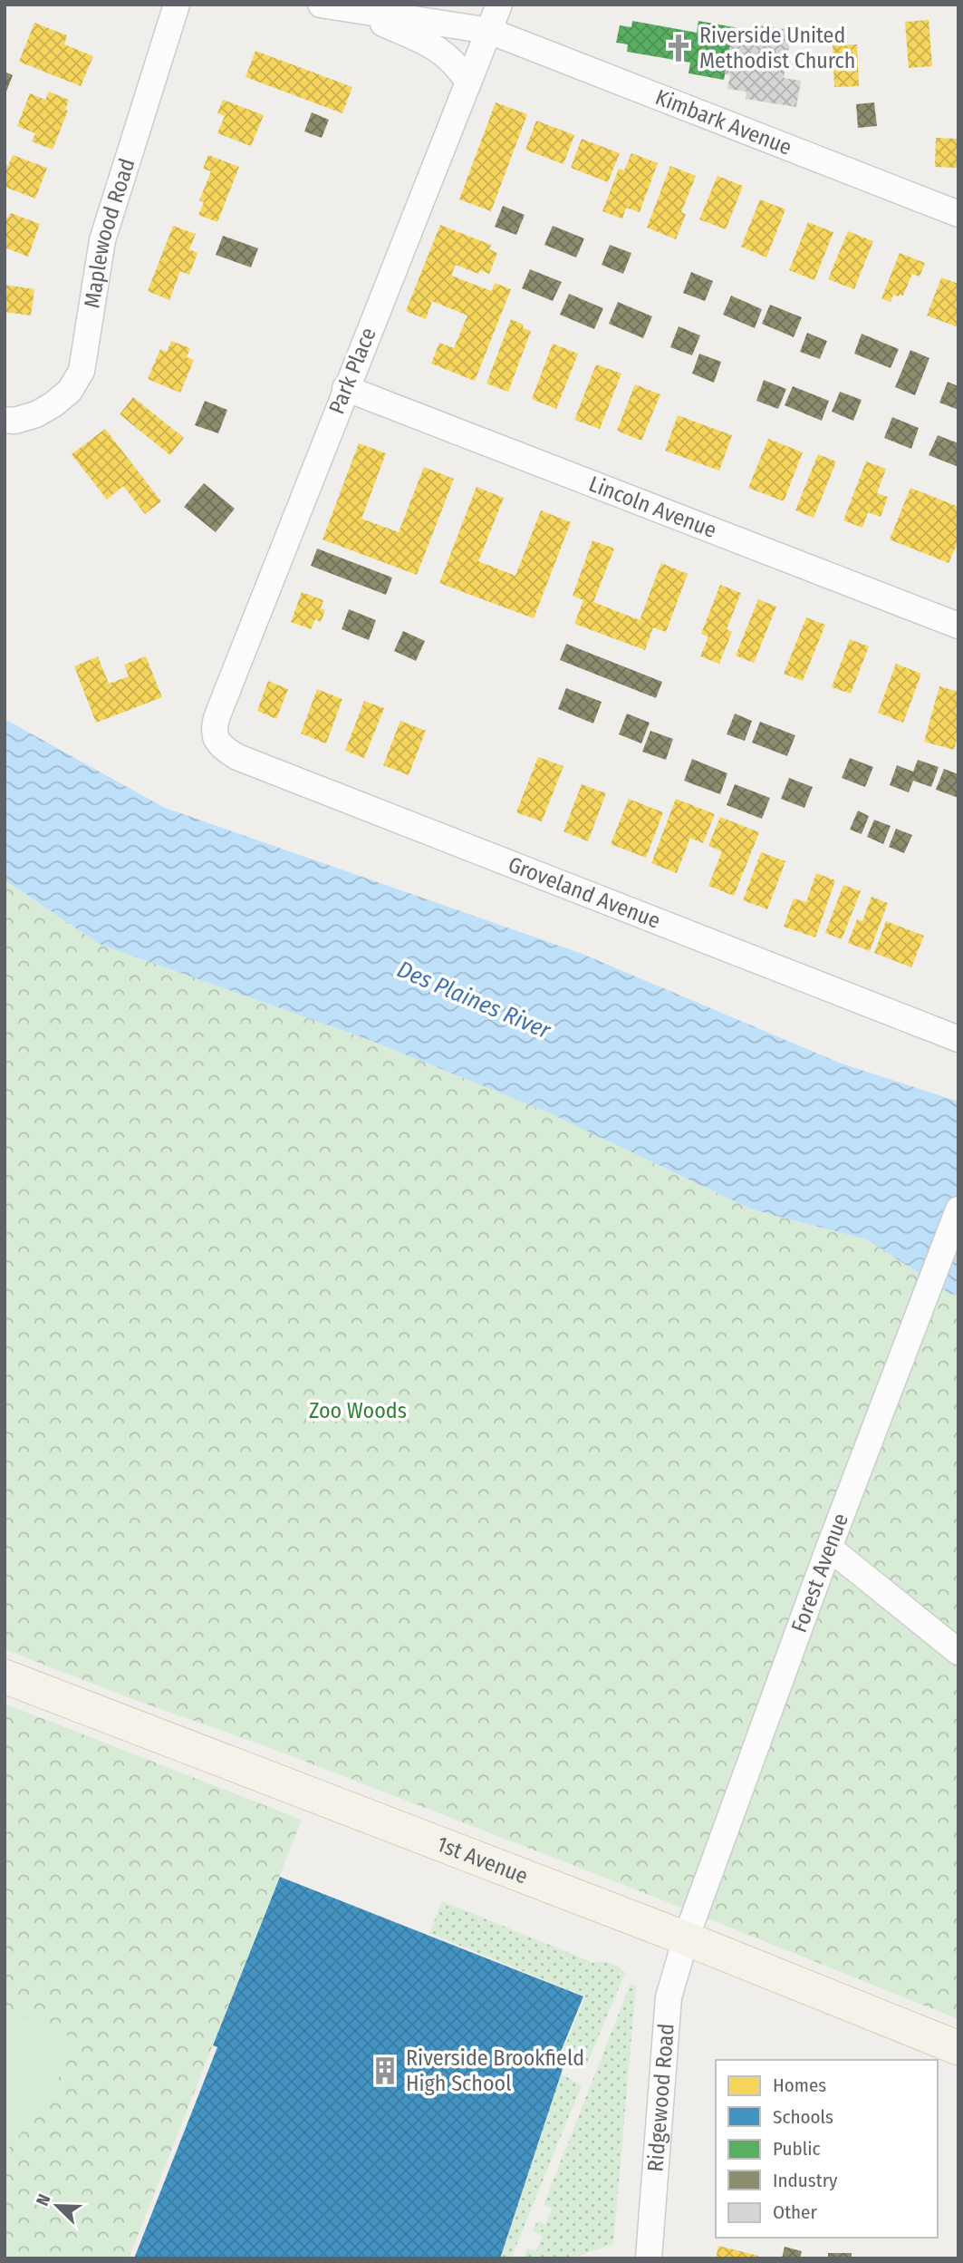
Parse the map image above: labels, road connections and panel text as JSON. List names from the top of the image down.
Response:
{
  "streets": {
    "main road": ["1st Avenue"],
    "street": [
      "Kimbark Avenue",
      "Maplewood Road",
      "Park Place",
      "Lincoln Avenue",
      "Groveland Avenue",
      "Forest Avenue",
      "Ridgewood Road"
    ]
  },
  "crossings": [
    ["Kimbark Avenue", "Park Place"],
    ["Park Place", "Lincoln Avenue"],
    ["Park Place", "Groveland Avenue"],
    ["Forest Avenue", "1st Avenue"],
    ["Forest Avenue", "Ridgewood Road"],
    ["1st Avenue", "Ridgewood Road"]
  ],
  "water": ["Des Plaines River"],
  "parks": ["Zoo Woods"],
  "places": {
    "church": ["Riverside United Methodist Church"],
    "building": ["Riverside Brookfield High School"]
  },
  "legend": [
    "Homes",
    "Schools",
    "Public",
    "Industry",
    "Other"
  ],
  "north": "top left"
}
